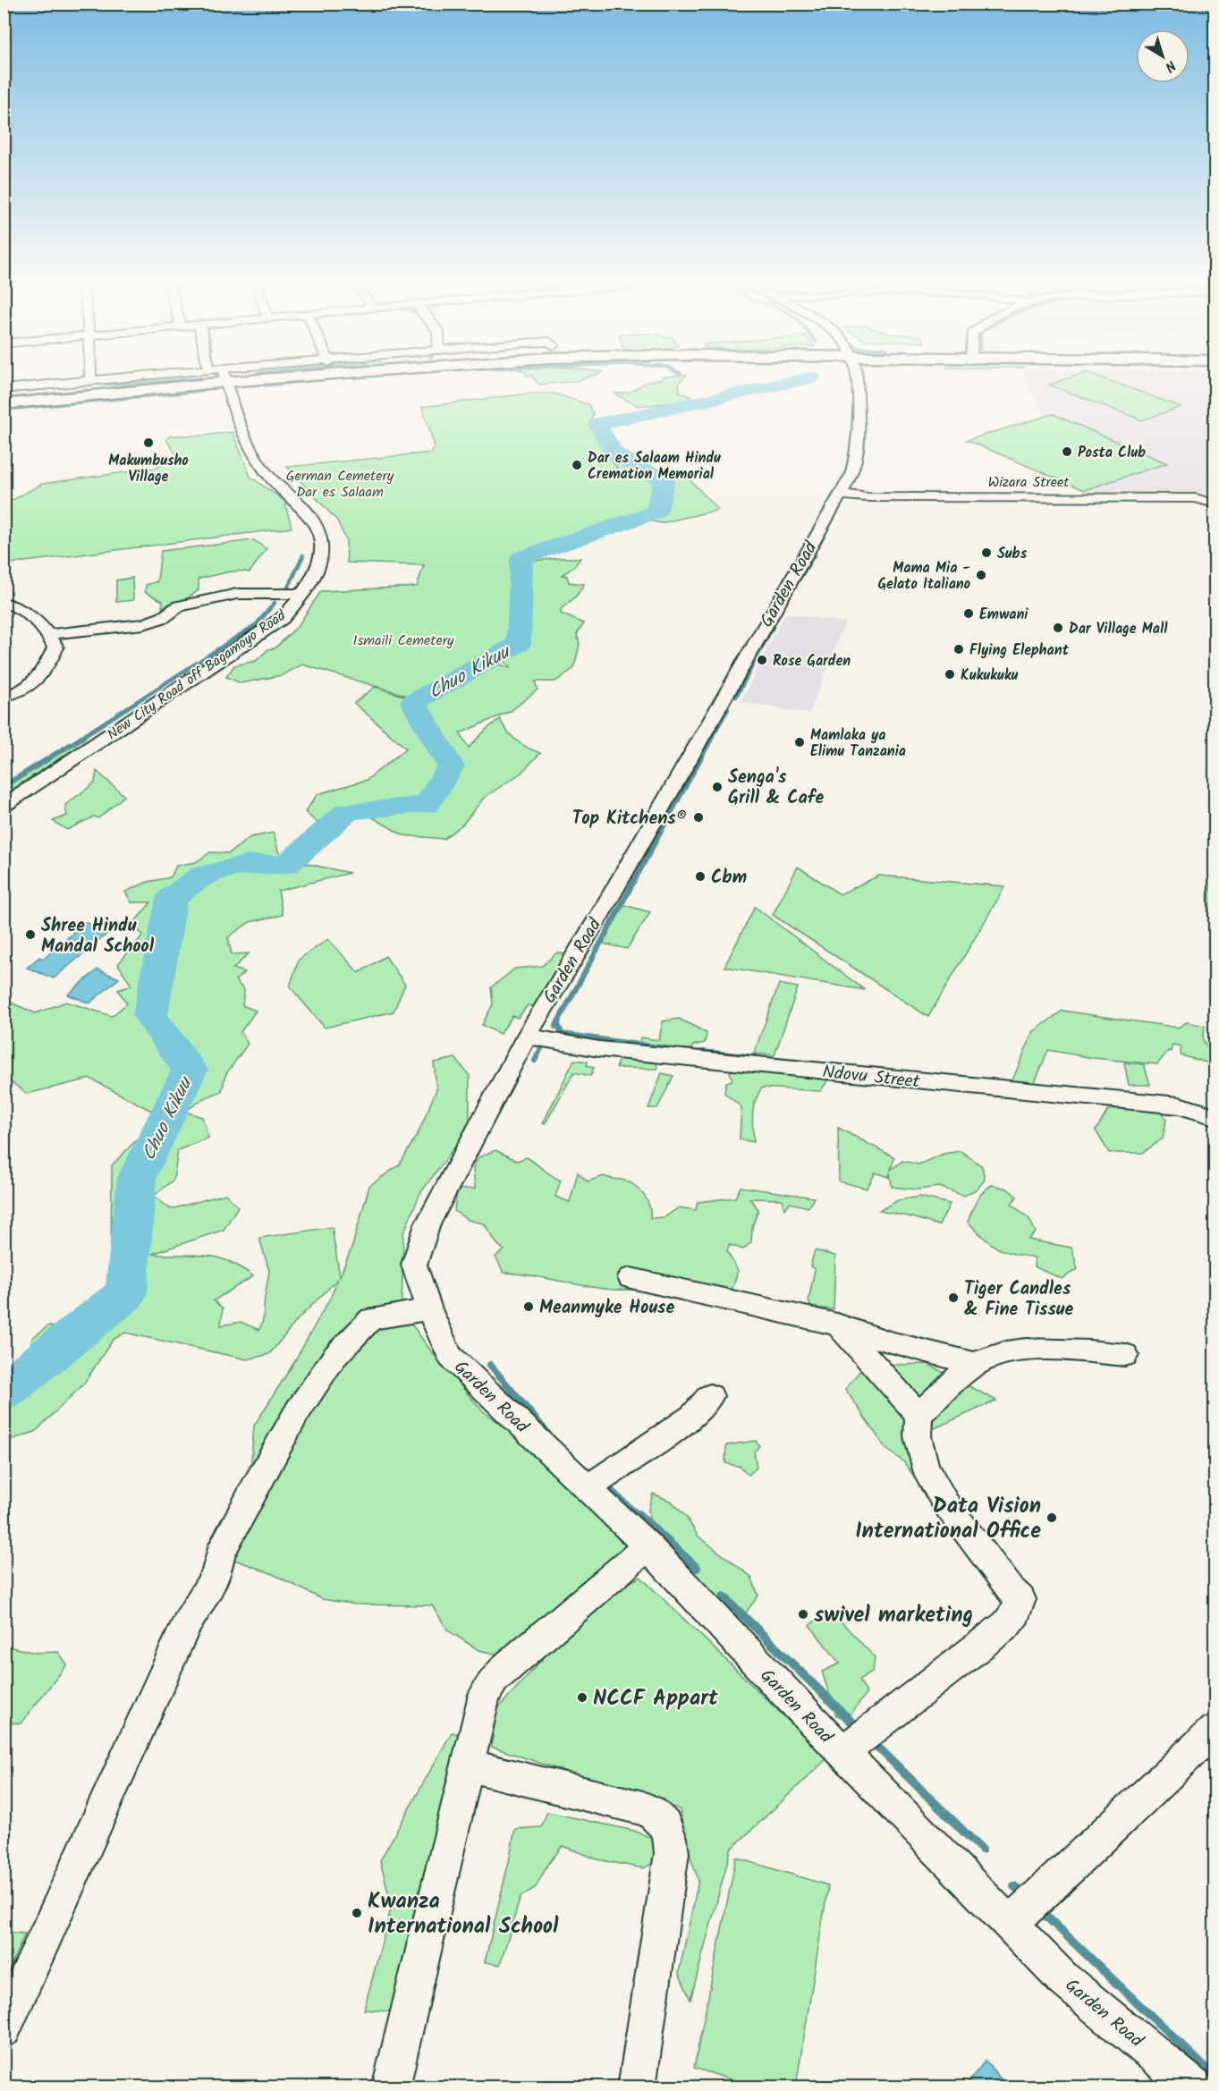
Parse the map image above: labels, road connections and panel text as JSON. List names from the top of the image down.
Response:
{
  "streets": {
    "street": [
      "Wizara Street",
      "Garden Road",
      "New City Road off Bagamoyo Road",
      "Ndovu Street"
    ]
  },
  "crossings": [
    ["Wizara Street", "Garden Road"],
    ["Garden Road", "Ndovu Street"]
  ],
  "water": ["Chuo Kikuu"],
  "parks": ["German Cemetery Dar es Salaam", "Ismaili Cemetery"],
  "places": [
    "Makumbusho Village",
    "Posta Club",
    "Dar es Salaam Hindu Cremation Memorial",
    "Subs",
    "Mama Mia - Gelato Italiano",
    "Emwani",
    "Dar Village Mall",
    "Flying Elephant",
    "Rose Garden",
    "Kukukuku",
    "Mamlaka ya Elimu Tanzania",
    "Senga's Grill & Cafe",
    "Top Kitchens®",
    "Cbm",
    "Shree Hindu Mandal School",
    "Tiger Candles & Fine Tissue",
    "Meanmyke House",
    "Data Vision International Office",
    "swivel marketing",
    "NCCF Appart",
    "Kwanza International School"
  ],
  "north": "bottom right"
}
